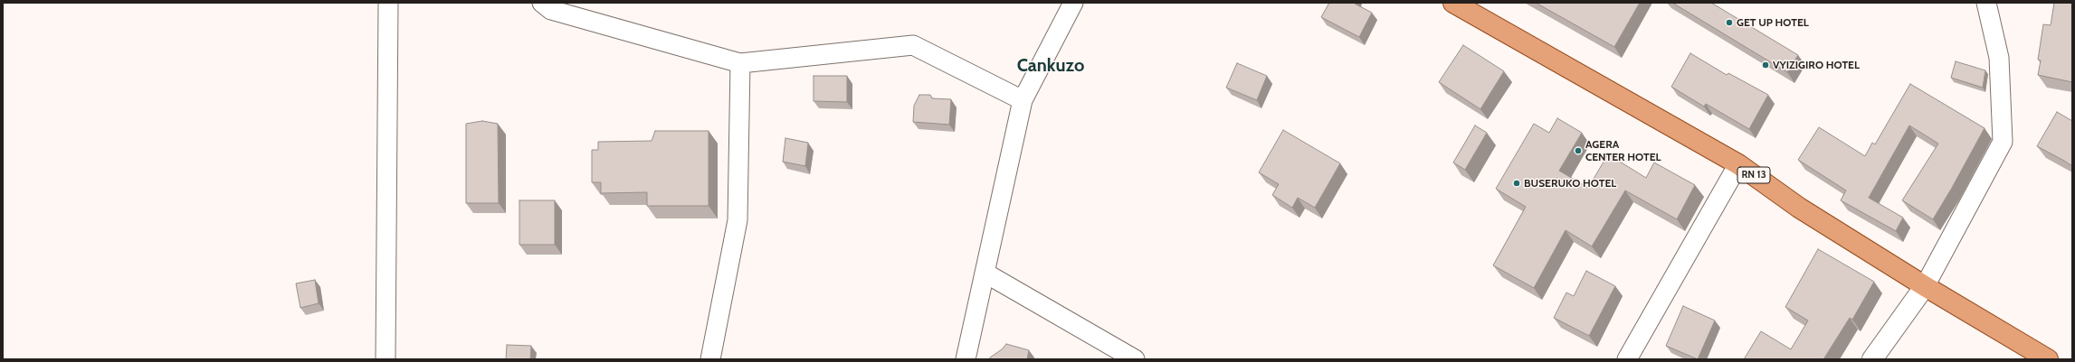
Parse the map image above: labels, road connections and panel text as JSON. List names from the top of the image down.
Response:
{
  "streets": {
    "main road": ["RN 13"]
  },
  "districts": ["Cankuzo"],
  "places": [
    "GET UP HOTEL",
    "VYIZIGIRO HOTEL",
    "AGERA CENTER HOTEL",
    "BUSERUKO HOTEL"
  ]
}
